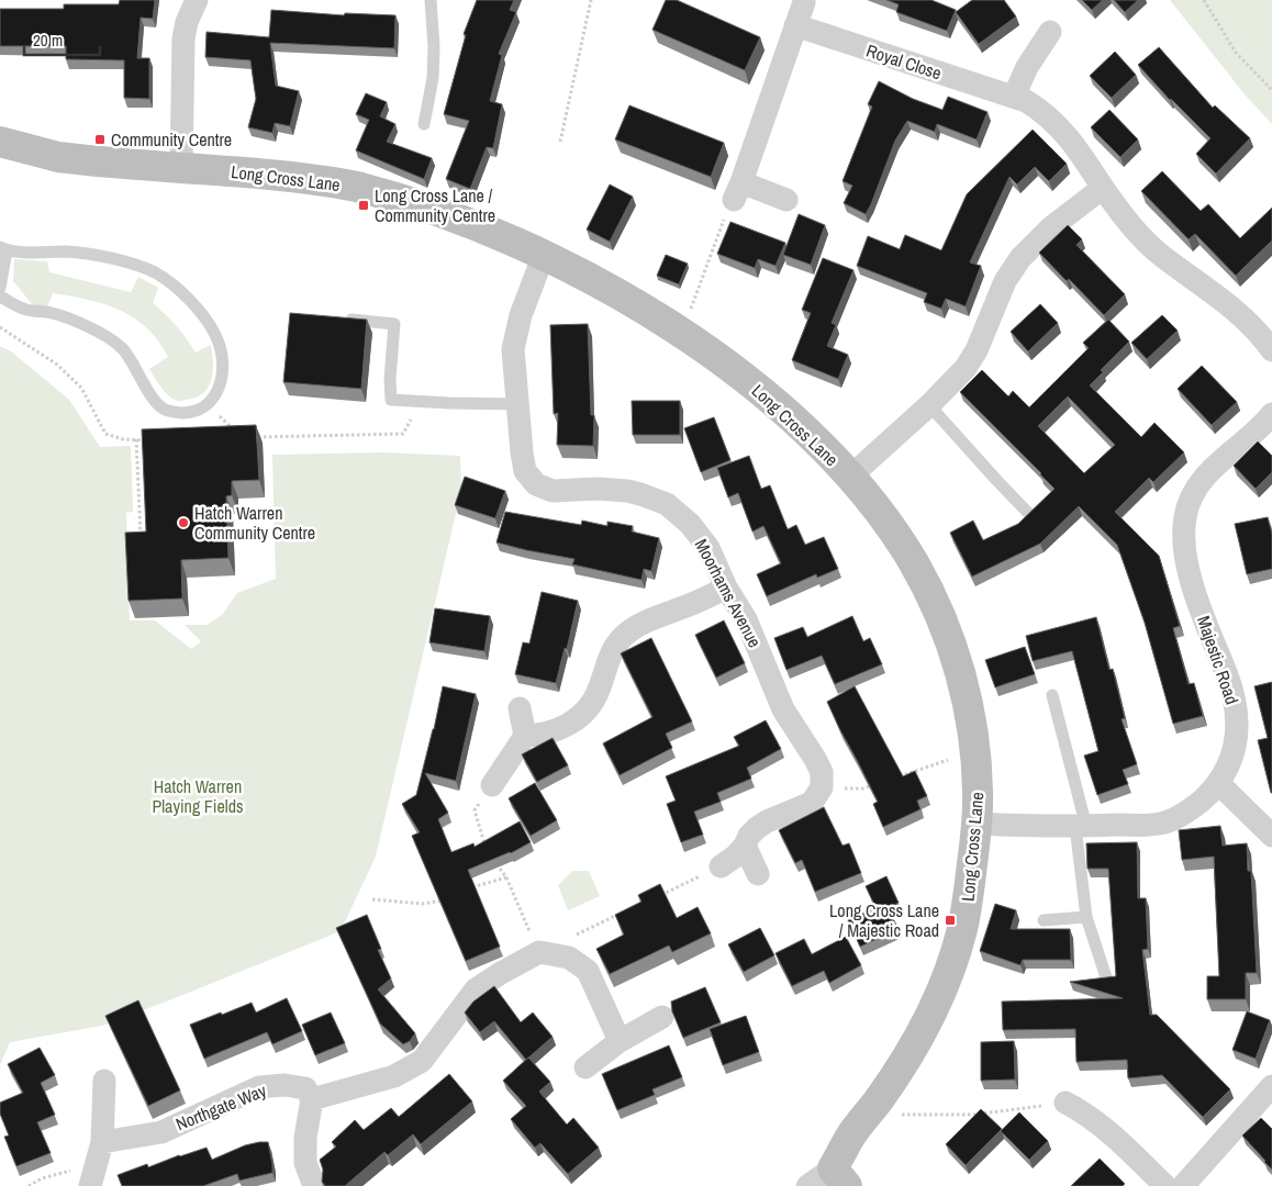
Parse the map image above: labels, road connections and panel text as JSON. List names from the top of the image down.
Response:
{
  "streets": {
    "street": [
      "Royal Close",
      "Long Cross Lane",
      "Moorhams Avenue",
      "Majestic Road",
      "Northgate Way"
    ]
  },
  "crossings": [
    ["Long Cross Lane", "Moorhams Avenue"],
    ["Long Cross Lane", "Majestic Road"]
  ],
  "parks": ["Hatch Warren Playing Fields"],
  "places": {
    "transit": ["Community Centre", "Long Cross Lane / Community Centre", "Long Cross Lane / Majestic Road"],
    "other": ["Hatch Warren Community Centre"]
  },
  "scale_bar": "20 m"
}
